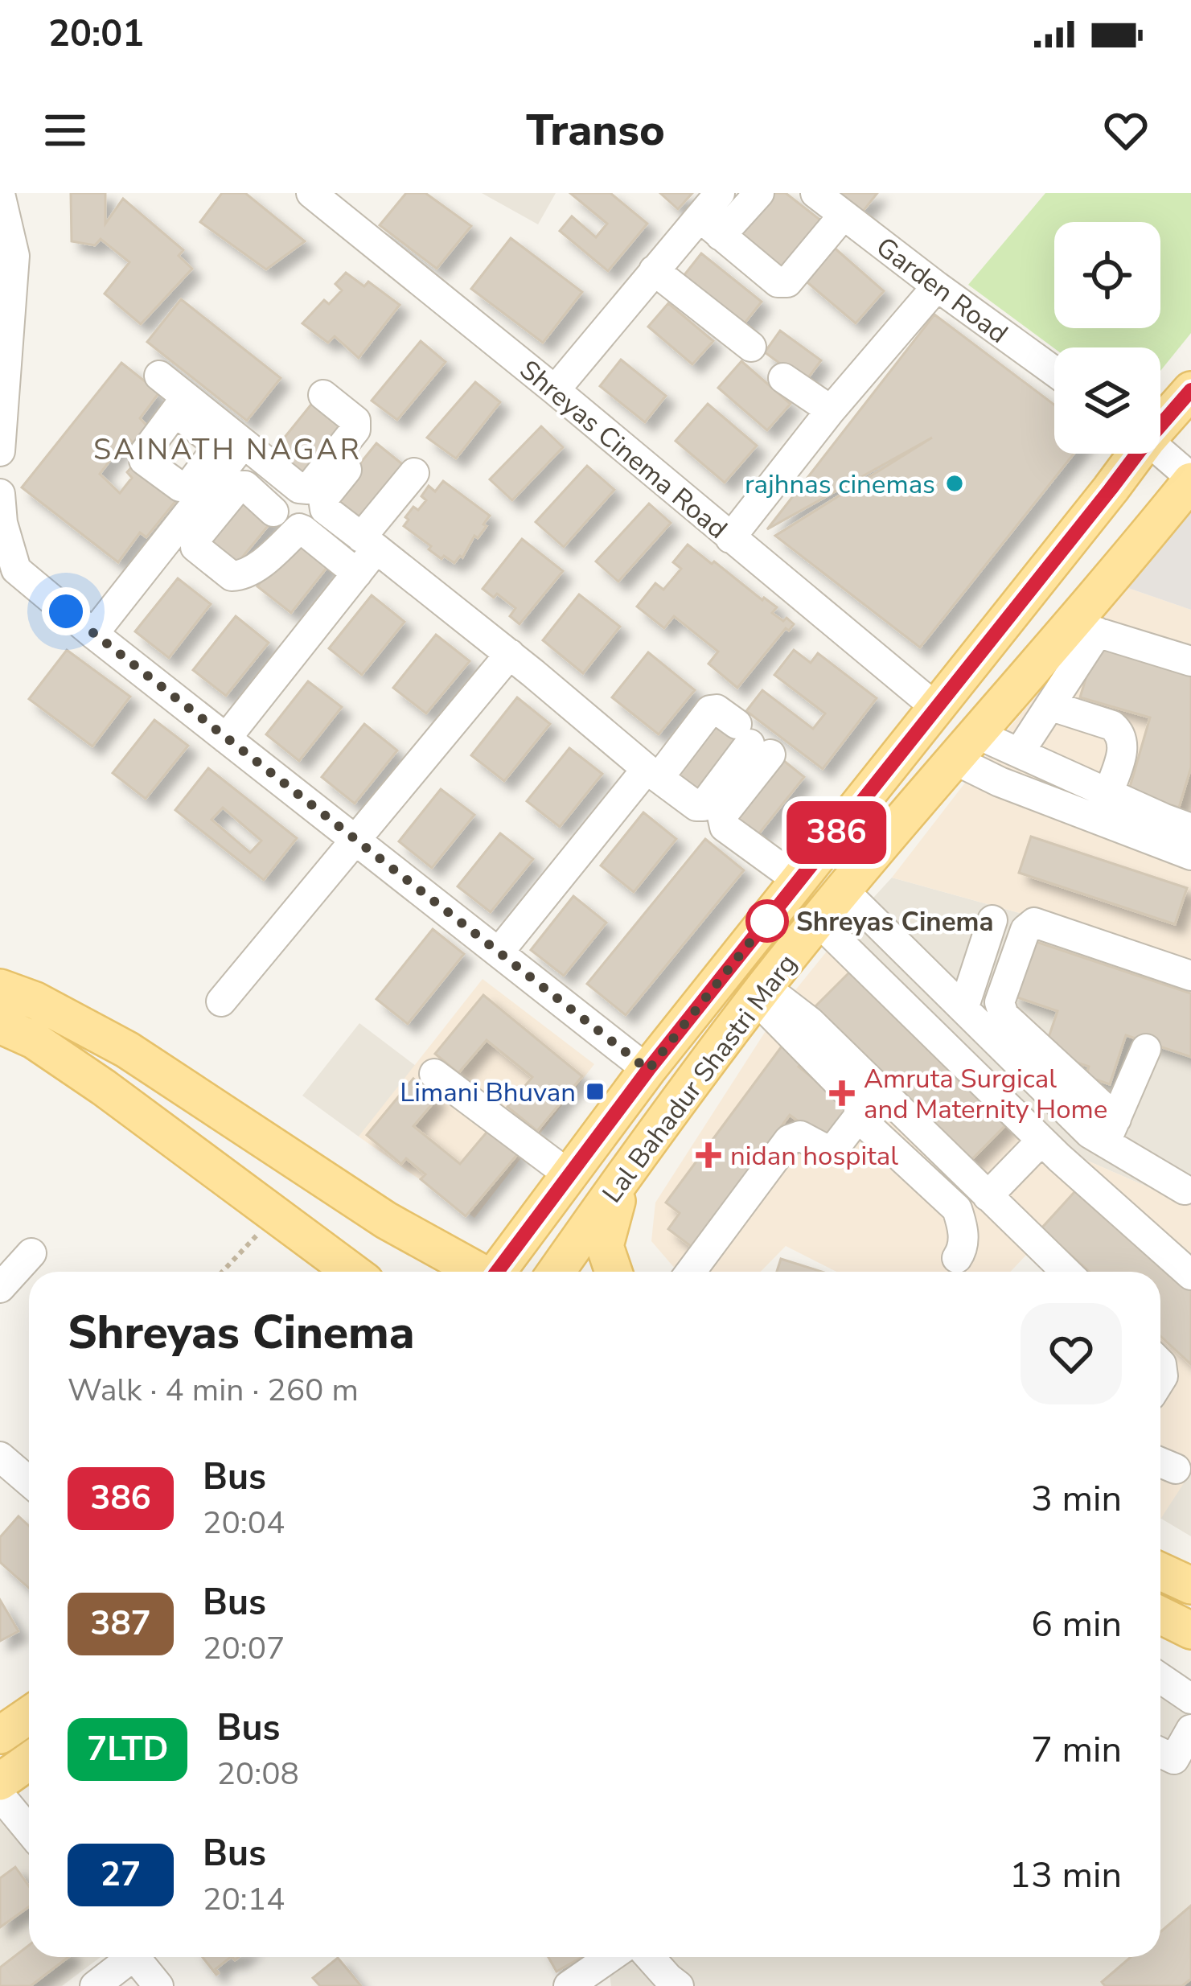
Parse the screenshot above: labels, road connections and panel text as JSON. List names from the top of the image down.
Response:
{
  "streets": {
    "main road": ["Lal Bahadur Shastri Marg"],
    "street": ["Garden Road", "Shreyas Cinema Road"]
  },
  "crossings": [
    ["Shreyas Cinema Road", "Lal Bahadur Shastri Marg"]
  ],
  "districts": ["SAINATH NAGAR"],
  "places": {
    "other": ["rajhnas cinemas", "Shreyas Cinema"],
    "transit": ["Limani Bhuvan"],
    "health": ["Amruta Surgical and Maternity Home", "nidan hospital"]
  },
  "lines": ["bus line 386"],
  "page": {
    "status": "20:01",
    "header": "Transo",
    "on_map": "386",
    "heading": ["Shreyas Cinema", "Walk · 4 min · 260 m"],
    "list": [
      {
        "mark": "386",
        "name": "Bus",
        "note": "20:04",
        "value": "3 min"
      },
      {
        "mark": "387",
        "name": "Bus",
        "note": "20:07",
        "value": "6 min"
      },
      {
        "mark": "7LTD",
        "name": "Bus",
        "note": "20:08",
        "value": "7 min"
      },
      {
        "mark": "27",
        "name": "Bus",
        "note": "20:14",
        "value": "13 min"
      }
    ]
  }
}
